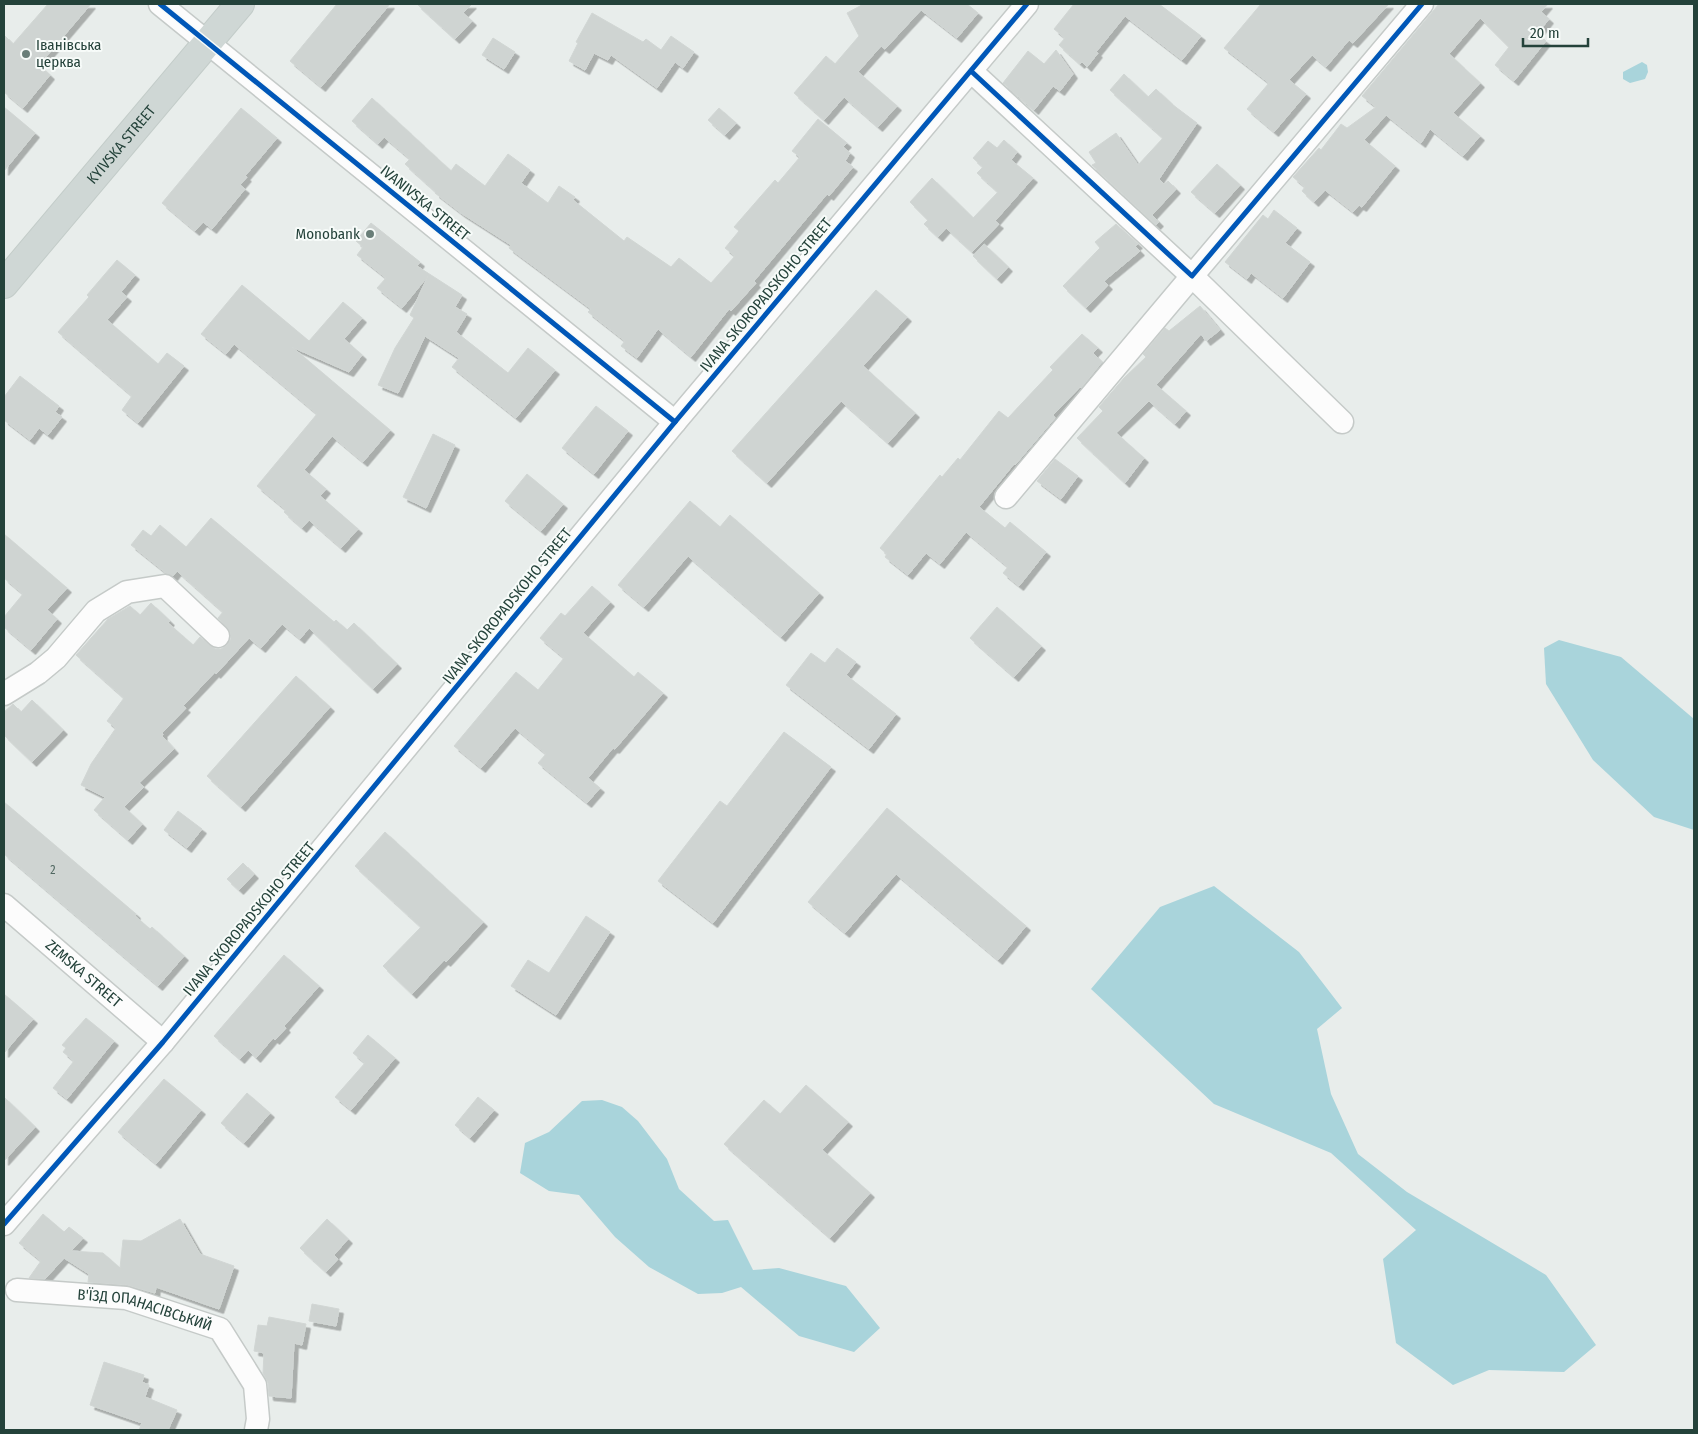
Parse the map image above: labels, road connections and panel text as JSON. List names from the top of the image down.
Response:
{
  "streets": {
    "main road": ["KYIVSKA STREET"],
    "street": [
      "IVANIVSKA STREET",
      "IVANA SKOROPADSKOHO STREET",
      "ZEMSKA STREET",
      "В'ЇЗД ОПАНАСІВСЬКИЙ"
    ]
  },
  "crossings": [
    ["KYIVSKA STREET", "IVANIVSKA STREET"],
    ["IVANIVSKA STREET", "IVANA SKOROPADSKOHO STREET"],
    ["IVANA SKOROPADSKOHO STREET", "ZEMSKA STREET"]
  ],
  "places": ["Іванівська церква", "Monobank"],
  "house_numbers": ["2"],
  "scale_bar": "20 m"
}
